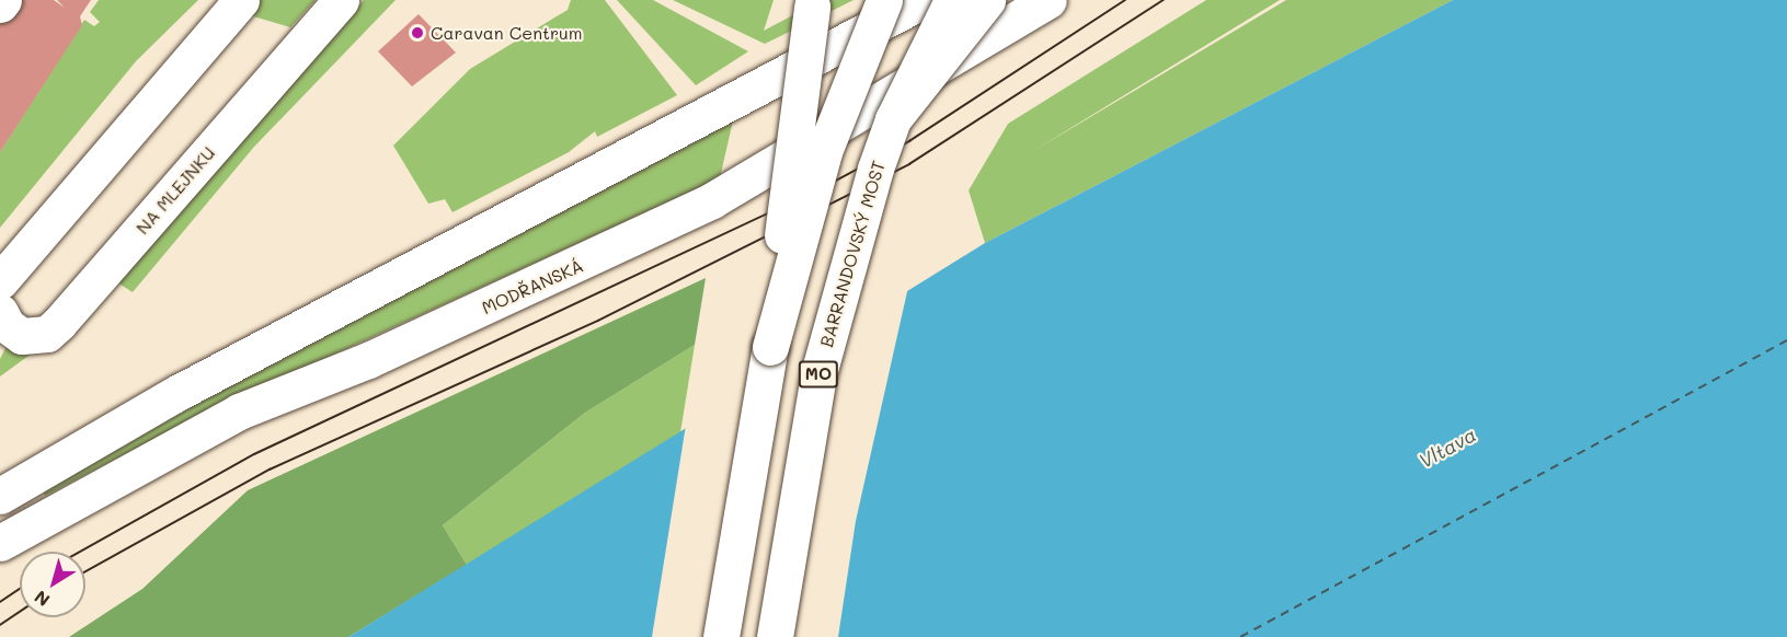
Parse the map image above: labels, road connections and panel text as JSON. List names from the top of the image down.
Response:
{
  "streets": {
    "main road": [
      "NA MLEJNKU",
      "BARRANDOVSKÝ MOST",
      "MODŘANSKÁ",
      "MO"
    ]
  },
  "water": ["Vltava"],
  "places": ["Caravan Centrum"],
  "north": "bottom left"
}
